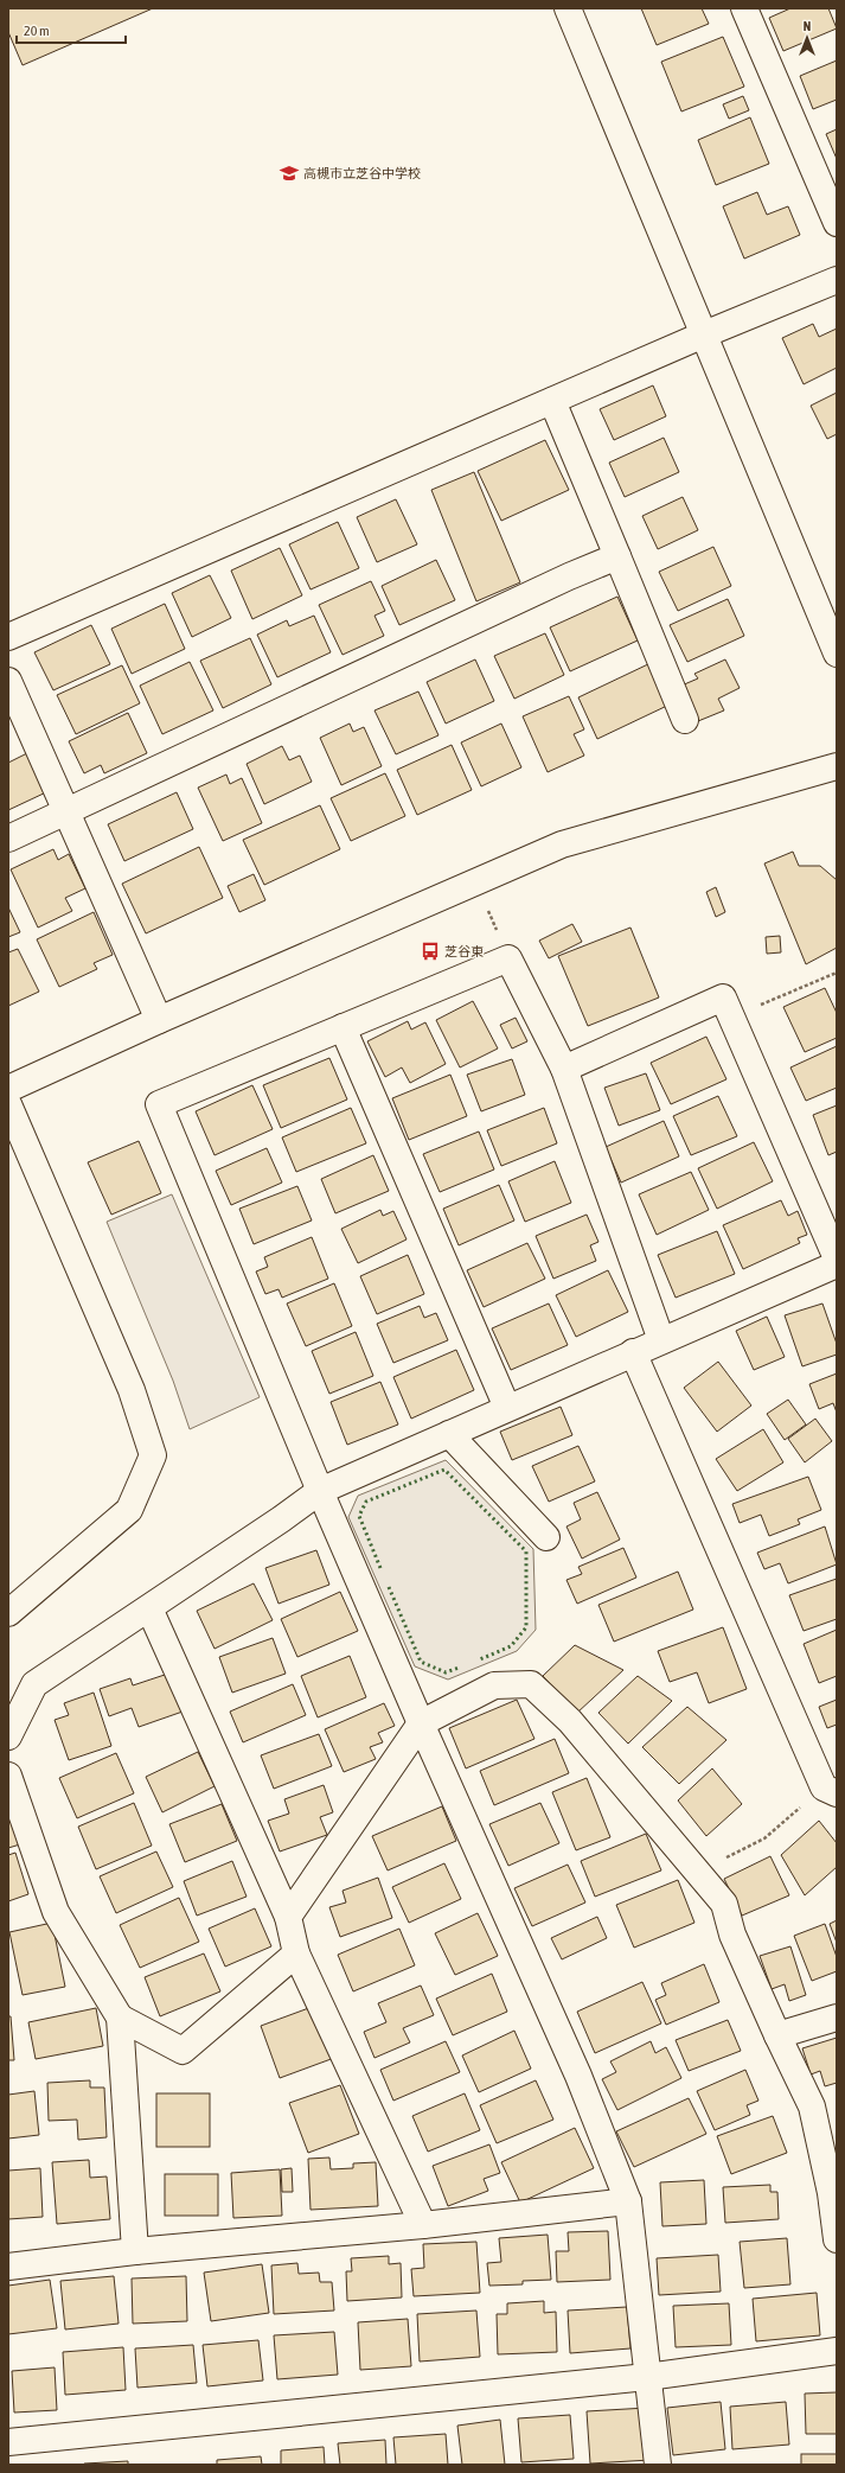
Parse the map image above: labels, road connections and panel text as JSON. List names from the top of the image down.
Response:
{
  "places": {
    "school or university": ["高槻市立芝谷中学校"],
    "bus stop": ["芝谷東"]
  },
  "scale_bar": "20 m",
  "north": "top"
}
